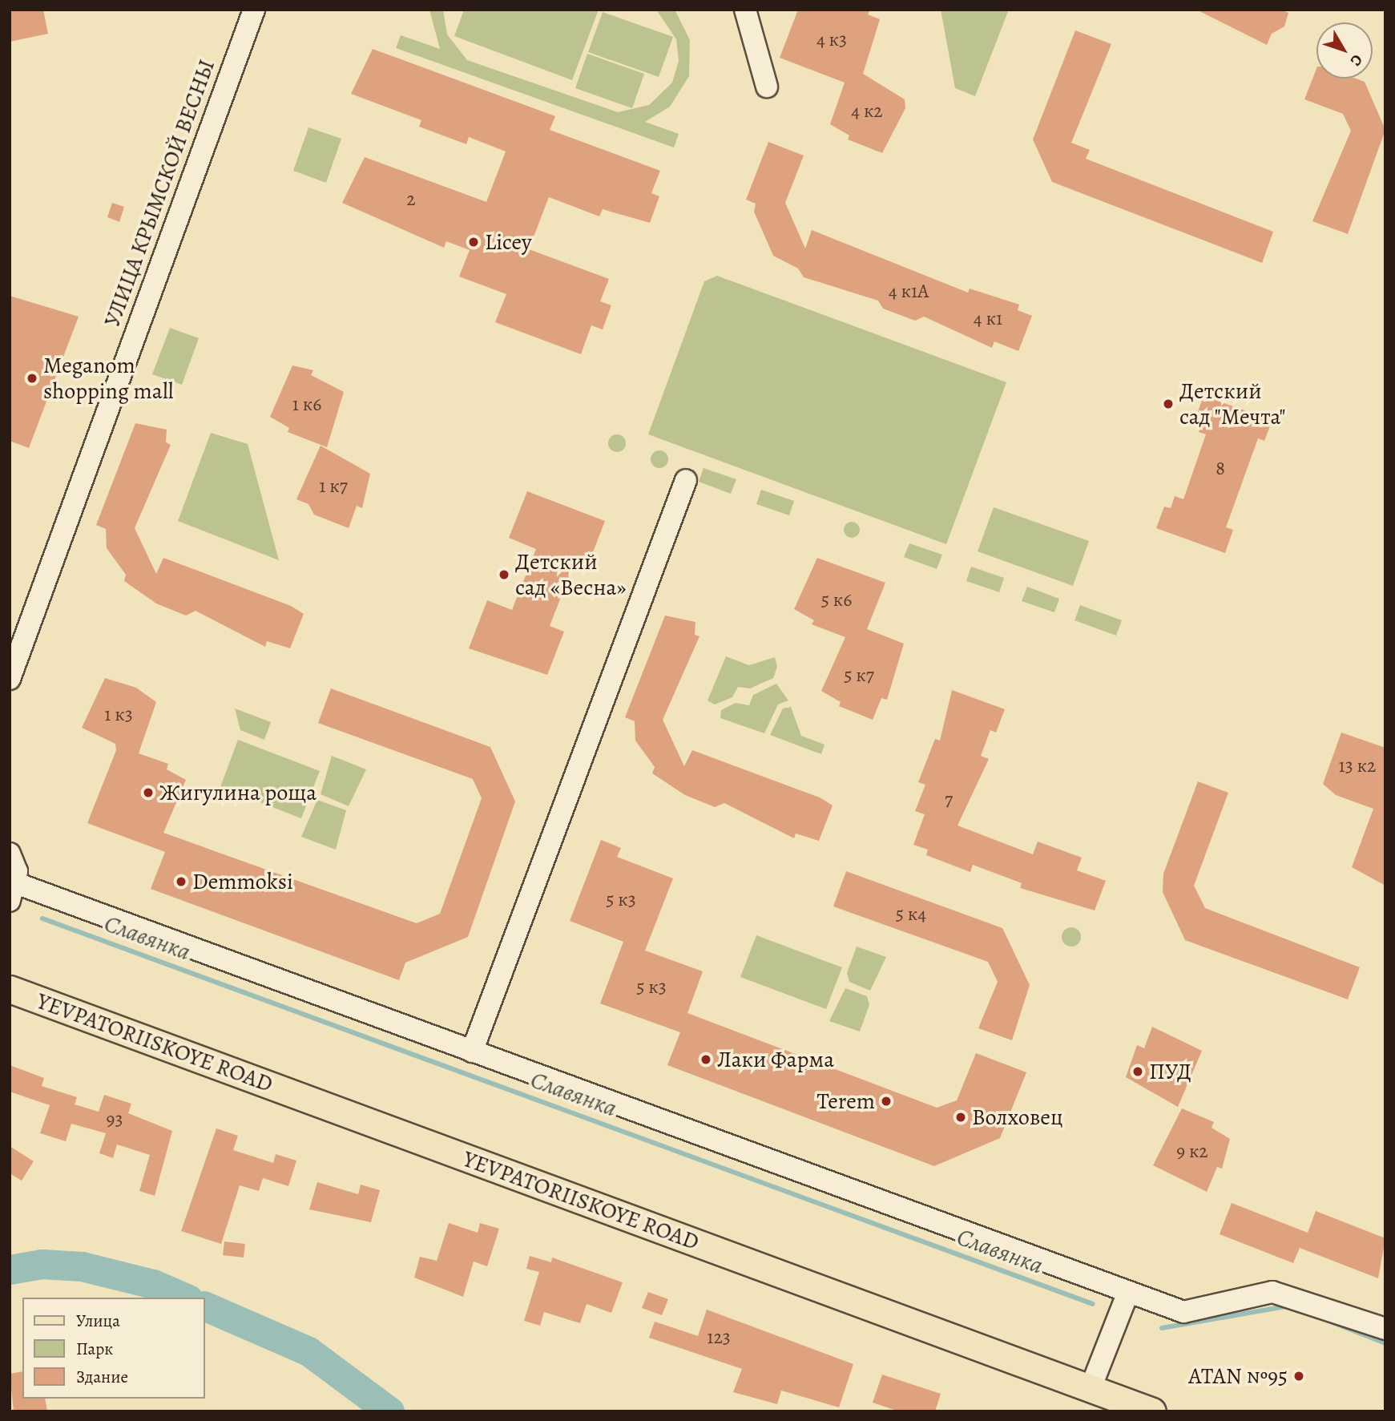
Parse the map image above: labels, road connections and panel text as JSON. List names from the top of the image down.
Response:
{
  "streets": {
    "main road": ["YEVPATORIISKOYE ROAD"],
    "street": ["УЛИЦА КРЫМСКОЙ ВЕСНЫ"]
  },
  "water": ["Славянка"],
  "places": [
    "Licey",
    "Meganom shopping mall",
    "Детский сад \"Мечта\"",
    "Детский сад «Весна»",
    "Жигулина роща",
    "Demmoksi",
    "Лаки Фарма",
    "ПУД",
    "Terem",
    "Волховец",
    "ATAN №95"
  ],
  "house_numbers": [
    "4 к3",
    "4 к2",
    "2",
    "4 к1А",
    "4 к1",
    "1 к6",
    "8",
    "1 к7",
    "5 к6",
    "5 к7",
    "1 к3",
    "13 к2",
    "7",
    "5 к3",
    "5 к4",
    "5 к3",
    "93",
    "9 к2",
    "123"
  ],
  "legend": ["Улица", "Парк", "Здание"],
  "north": "bottom right"
}
